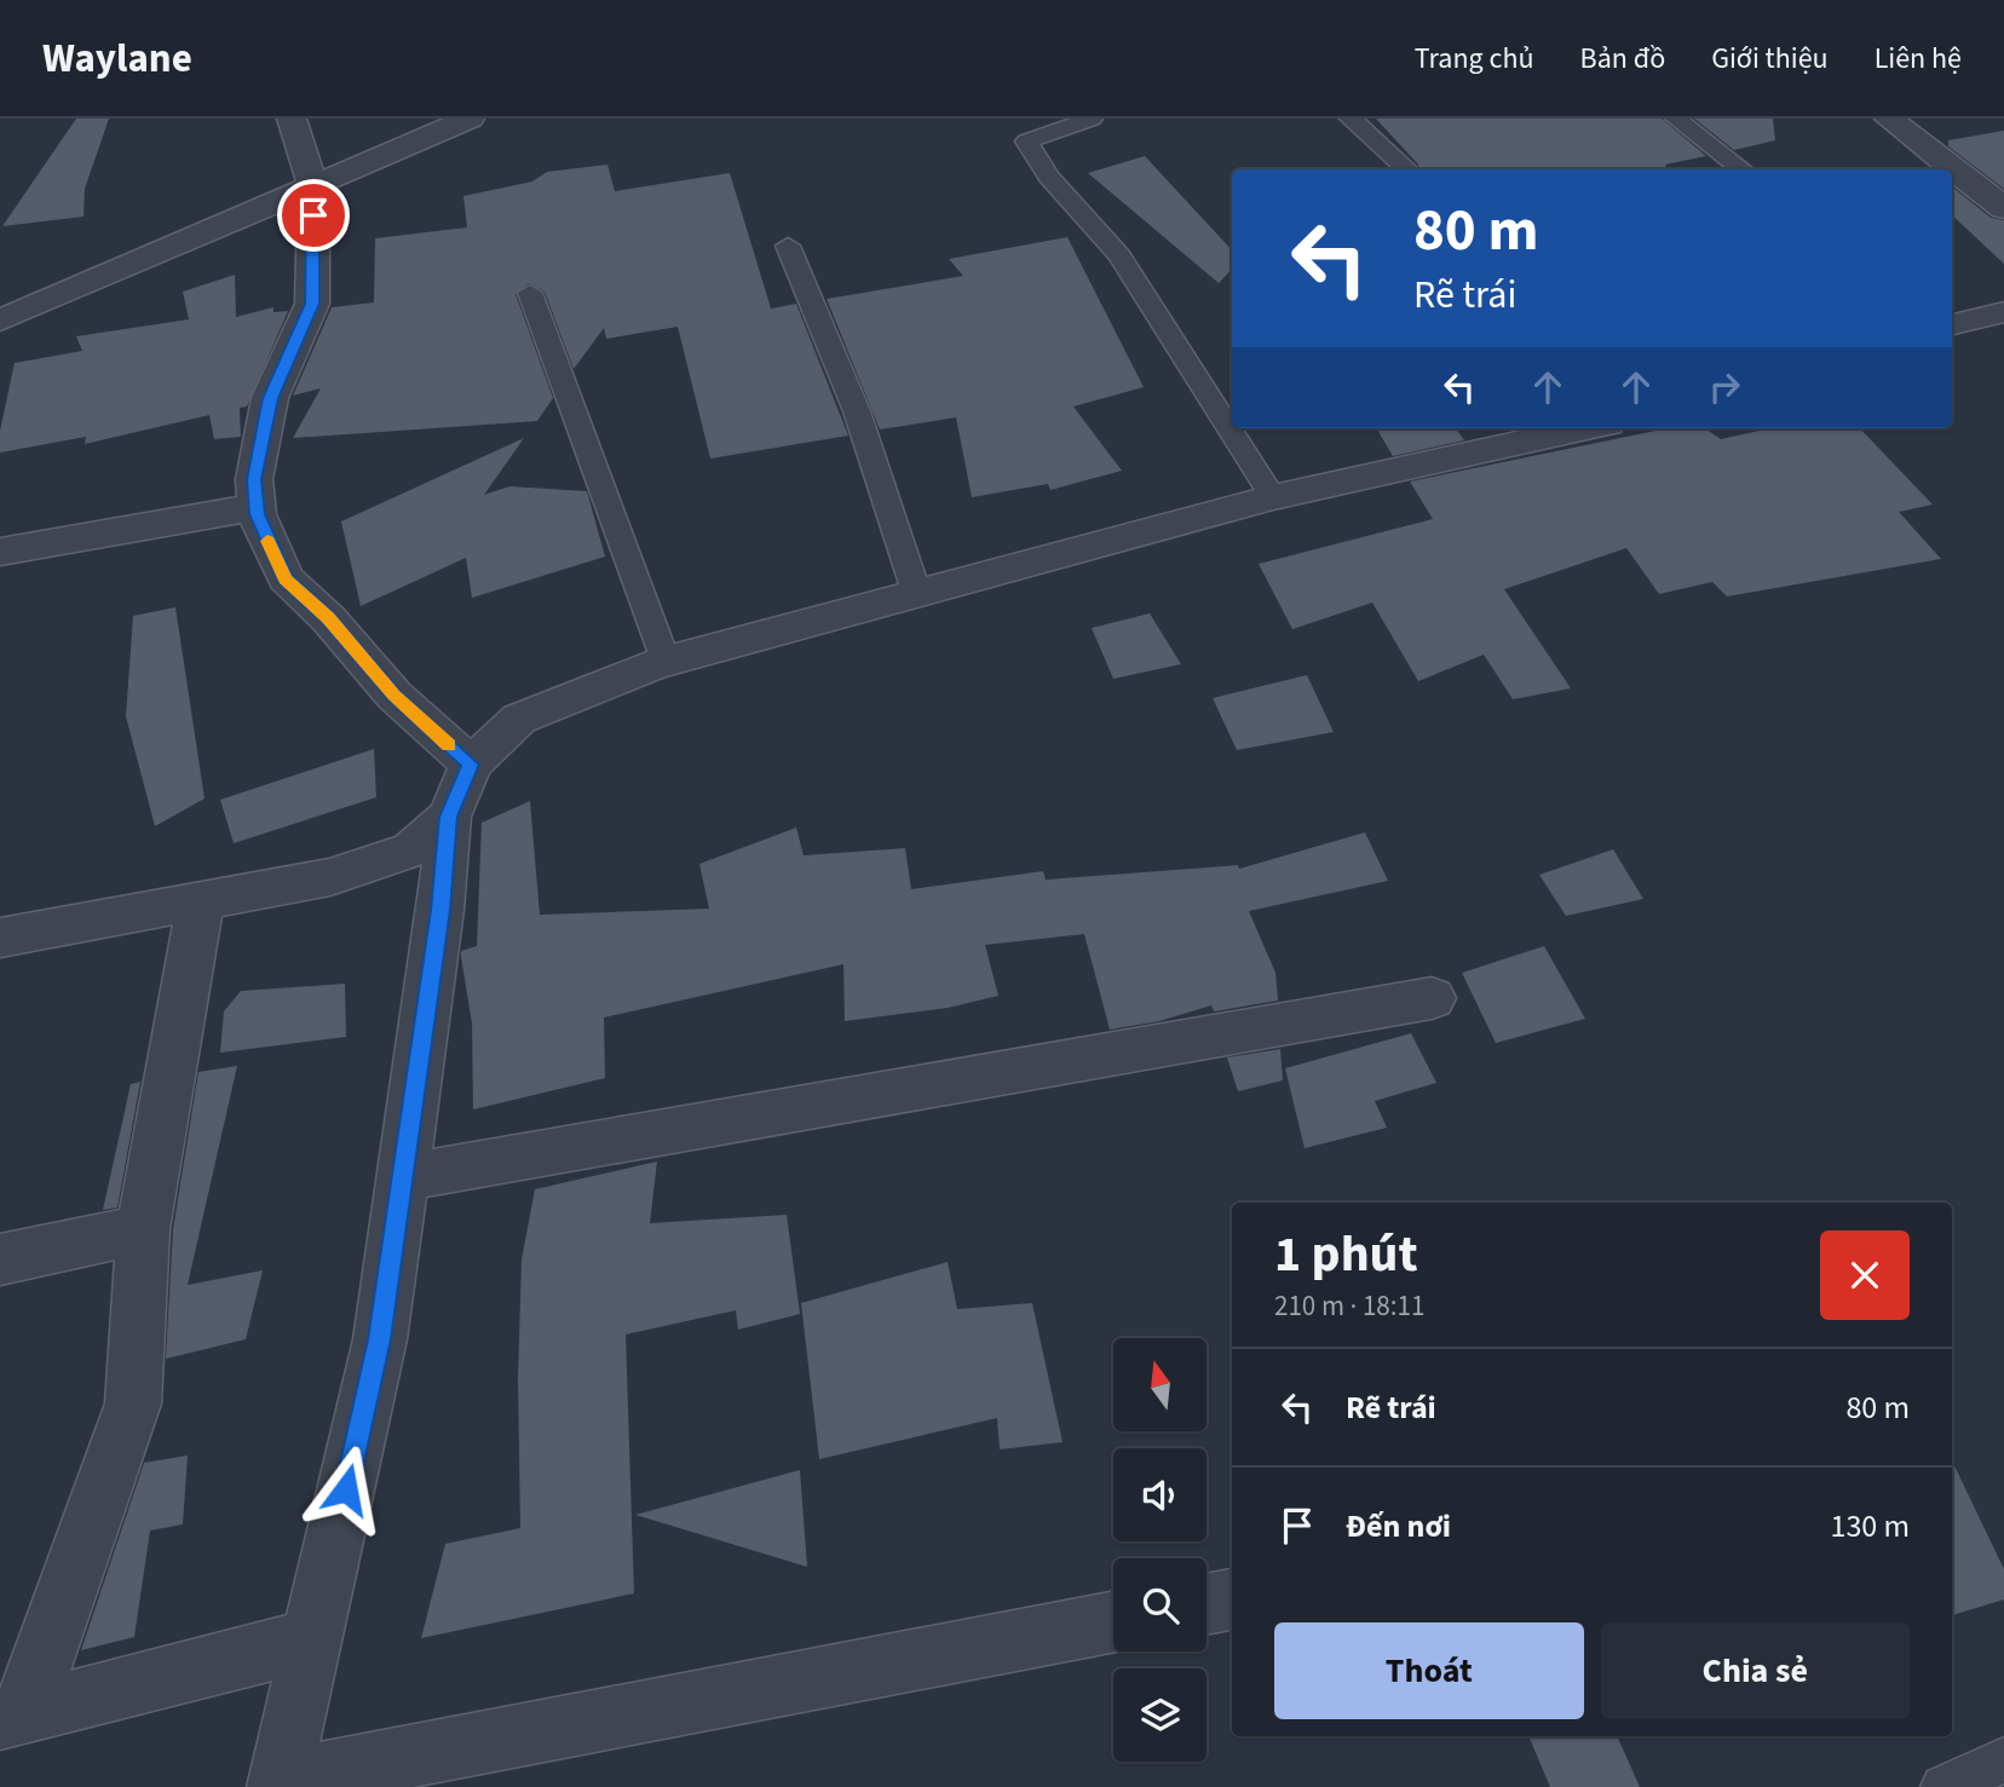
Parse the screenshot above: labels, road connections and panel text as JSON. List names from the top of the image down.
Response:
{
  "north": "top",
  "page": {
    "header": "Waylane",
    "nav": [
      "Trang chủ",
      "Bản đồ",
      "Giới thiệu",
      "Liên hệ"
    ],
    "turn": ["80 m", "Rẽ trái"],
    "heading": ["1 phút", "210 m · 18:11"],
    "list": [
      {
        "name": "Rẽ trái",
        "value": "80 m"
      },
      {
        "name": "Đến nơi",
        "value": "130 m"
      }
    ],
    "buttons": ["Thoát", "Chia sẻ"]
  }
}
